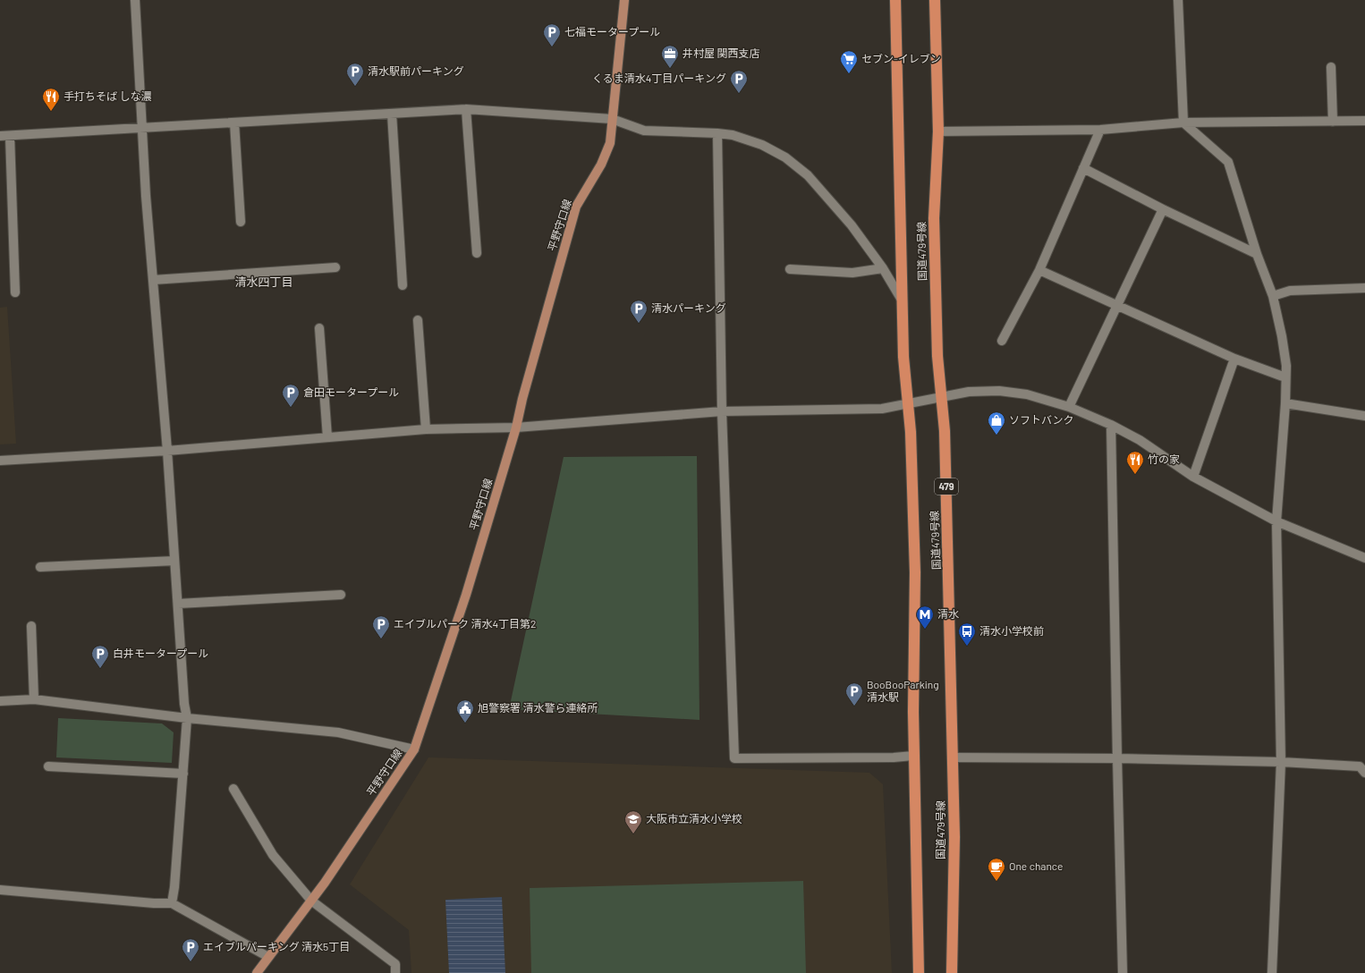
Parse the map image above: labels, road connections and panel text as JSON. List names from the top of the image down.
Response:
{
  "streets": {
    "highway": ["国道479号線", "479"],
    "main road": ["平野守口線"]
  },
  "districts": ["清水四丁目"],
  "places": {
    "parking": [
      "七福モータープール",
      "清水駅前パーキング",
      "くるま清水4丁目パーキング",
      "清水パーキング",
      "倉田モータープール",
      "エイブルパーク 清水4丁目第2",
      "白井モータープール",
      "BooBooParking 清水駅",
      "エイブルパーキング 清水5丁目"
    ],
    "office": ["井村屋 関西支店"],
    "supermarket": ["セブン-イレブン"],
    "restaurant": ["手打ちそば しな濃", "竹の家"],
    "shop": ["ソフトバンク"],
    "metro station": ["清水"],
    "bus stop": ["清水小学校前"],
    "public building": ["旭警察署 清水警ら連絡所"],
    "school or university": ["大阪市立清水小学校"],
    "cafe": ["One chance"]
  }
}
